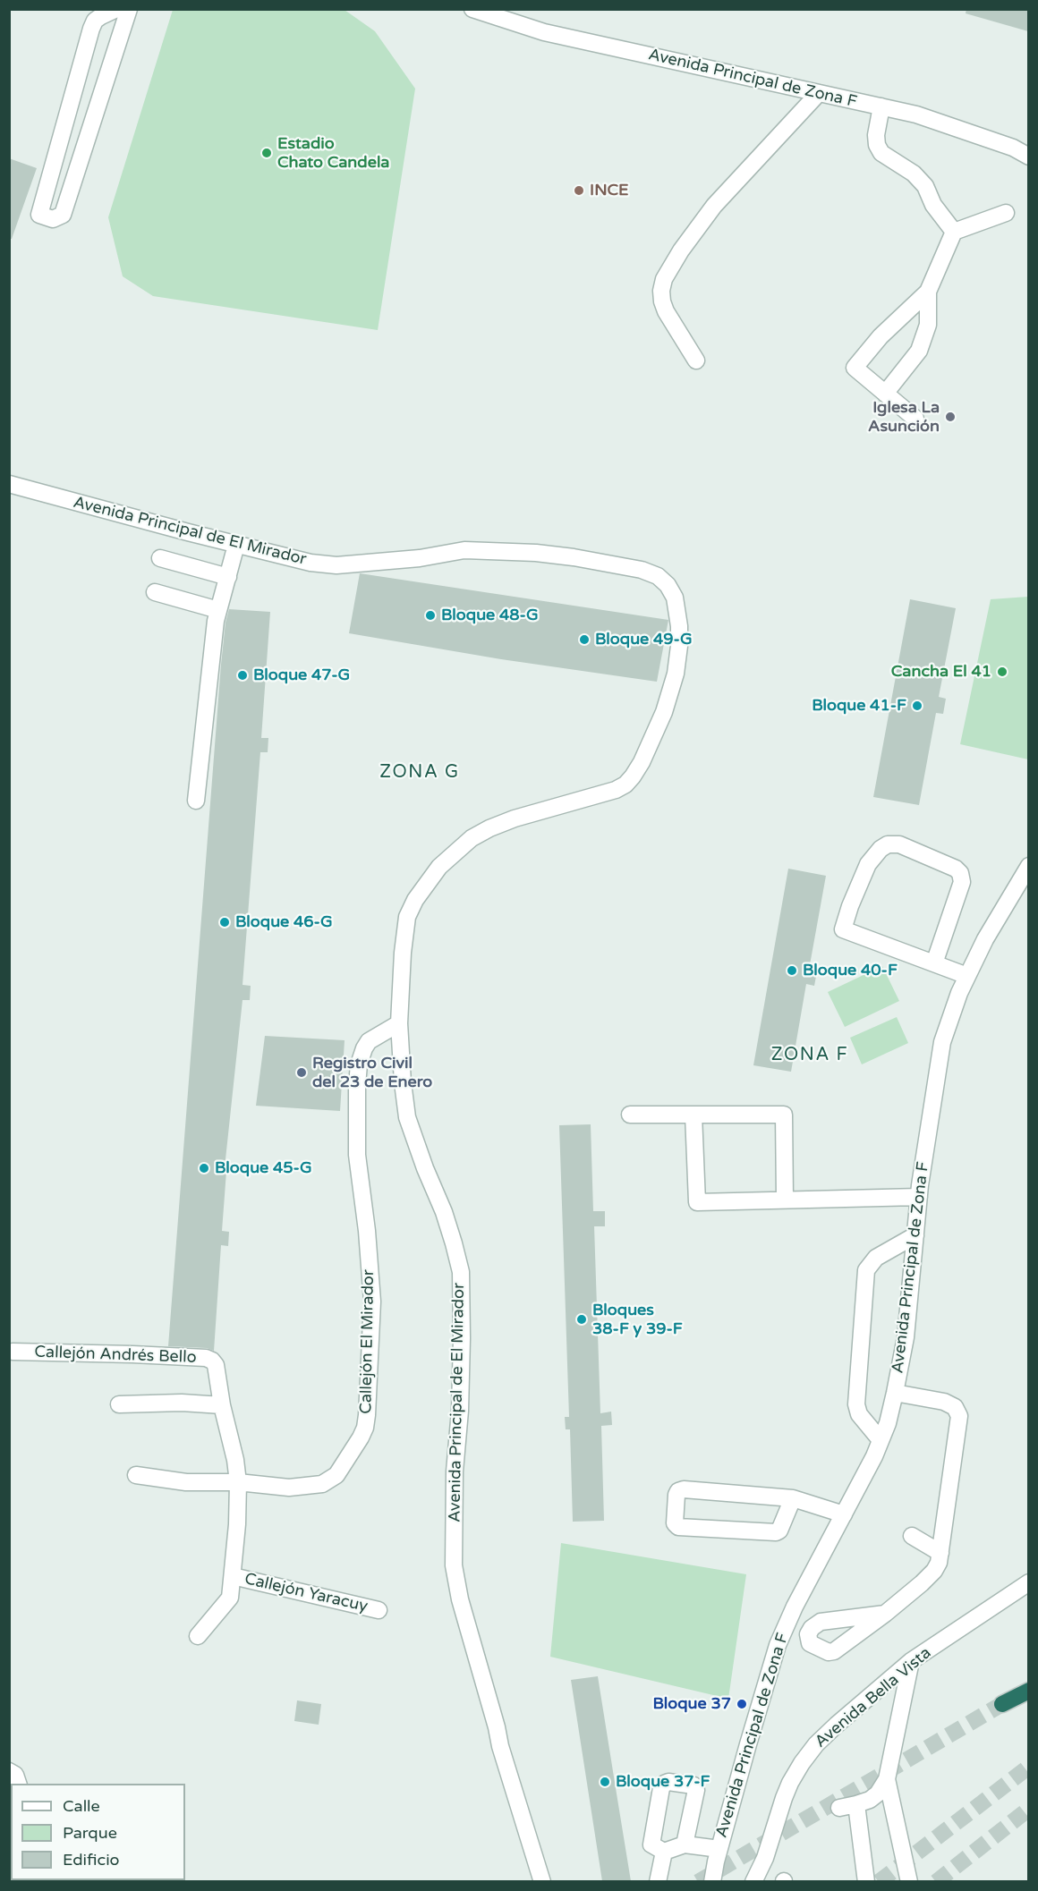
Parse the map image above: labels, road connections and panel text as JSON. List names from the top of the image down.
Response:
{
  "streets": {
    "street": [
      "Avenida Principal de Zona F",
      "Avenida Principal de El Mirador",
      "Callejón El Mirador",
      "Callejón Andrés Bello",
      "Callejón Yaracuy",
      "Avenida Bella Vista"
    ]
  },
  "crossings": [
    ["Avenida Principal de El Mirador", "Callejón El Mirador"]
  ],
  "districts": ["ZONA G", "ZONA F"],
  "places": [
    "Estadio Chato Candela",
    "INCE",
    "Iglesa La Asunción",
    "Bloque 48-G",
    "Bloque 49-G",
    "Cancha El 41",
    "Bloque 47-G",
    "Bloque 41-F",
    "Bloque 46-G",
    "Bloque 40-F",
    "Registro Civil del 23 de Enero",
    "Bloque 45-G",
    "Bloques 38-F y 39-F",
    "Bloque 37",
    "Bloque 37-F"
  ],
  "legend": ["Calle", "Parque", "Edificio"]
}
